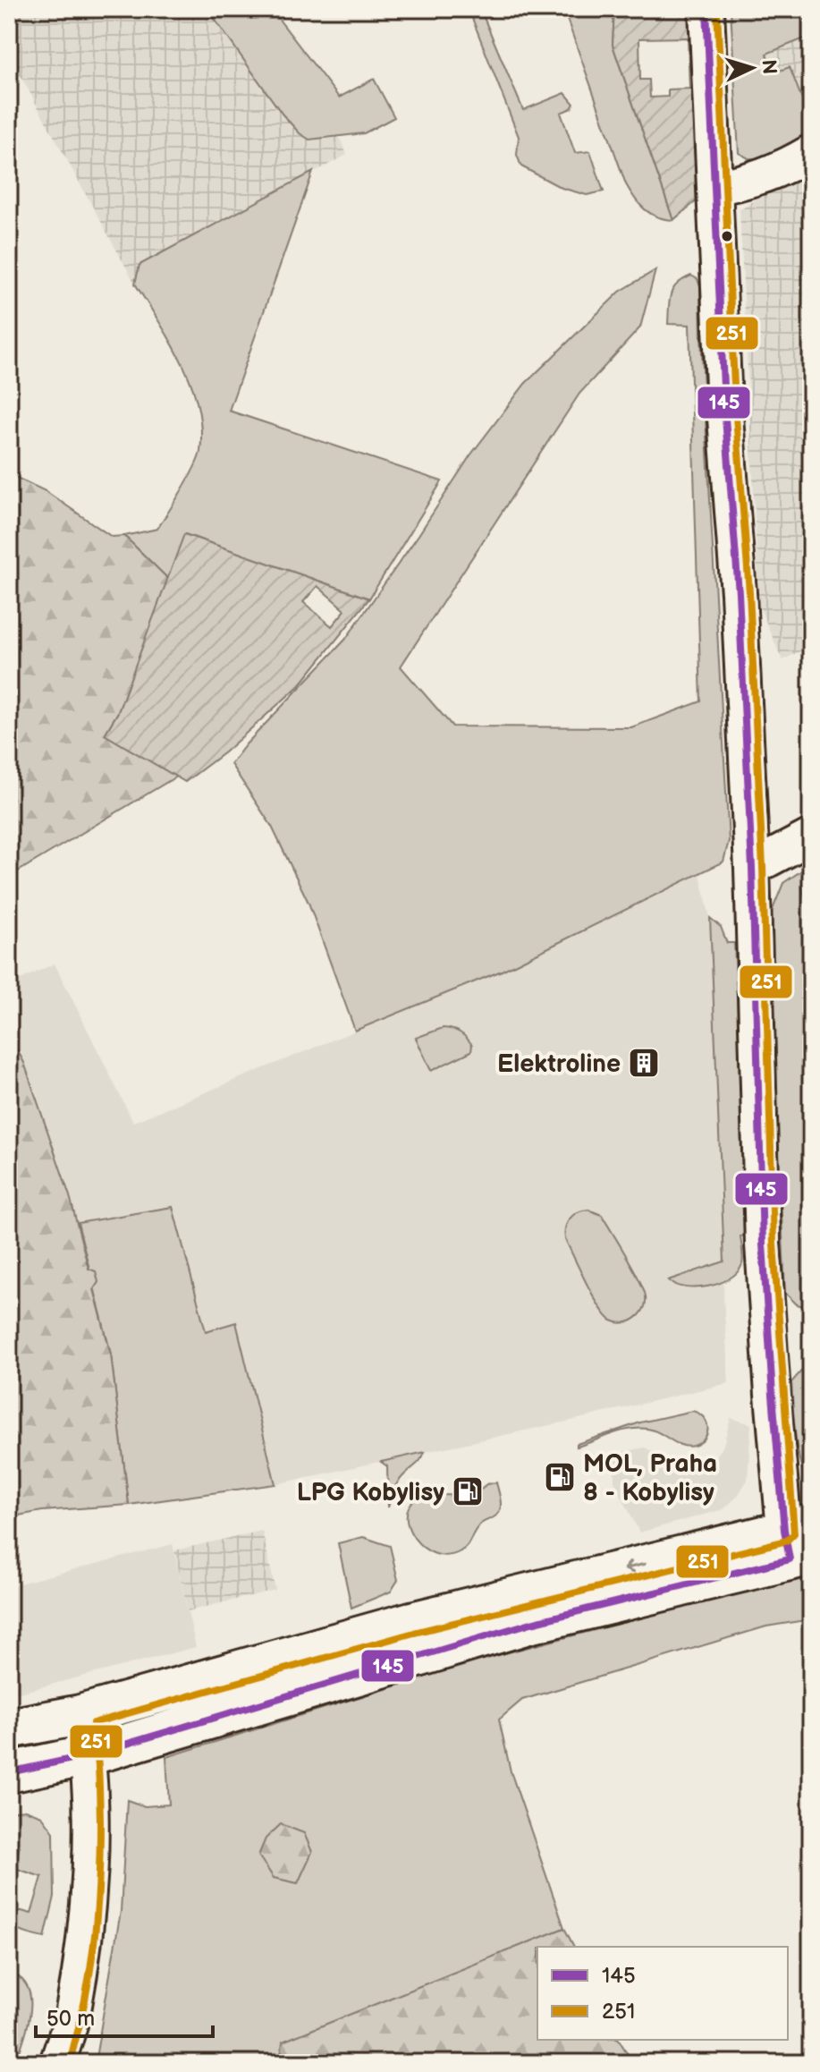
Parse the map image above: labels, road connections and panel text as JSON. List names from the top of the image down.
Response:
{
  "places": {
    "building": ["Elektroline"],
    "fuel station": ["MOL, Praha 8 - Kobylisy", "LPG Kobylisy"]
  },
  "lines": ["transit line 145", "transit line 251"],
  "legend": ["145", "251"],
  "scale_bar": "50 m",
  "north": "right"
}
